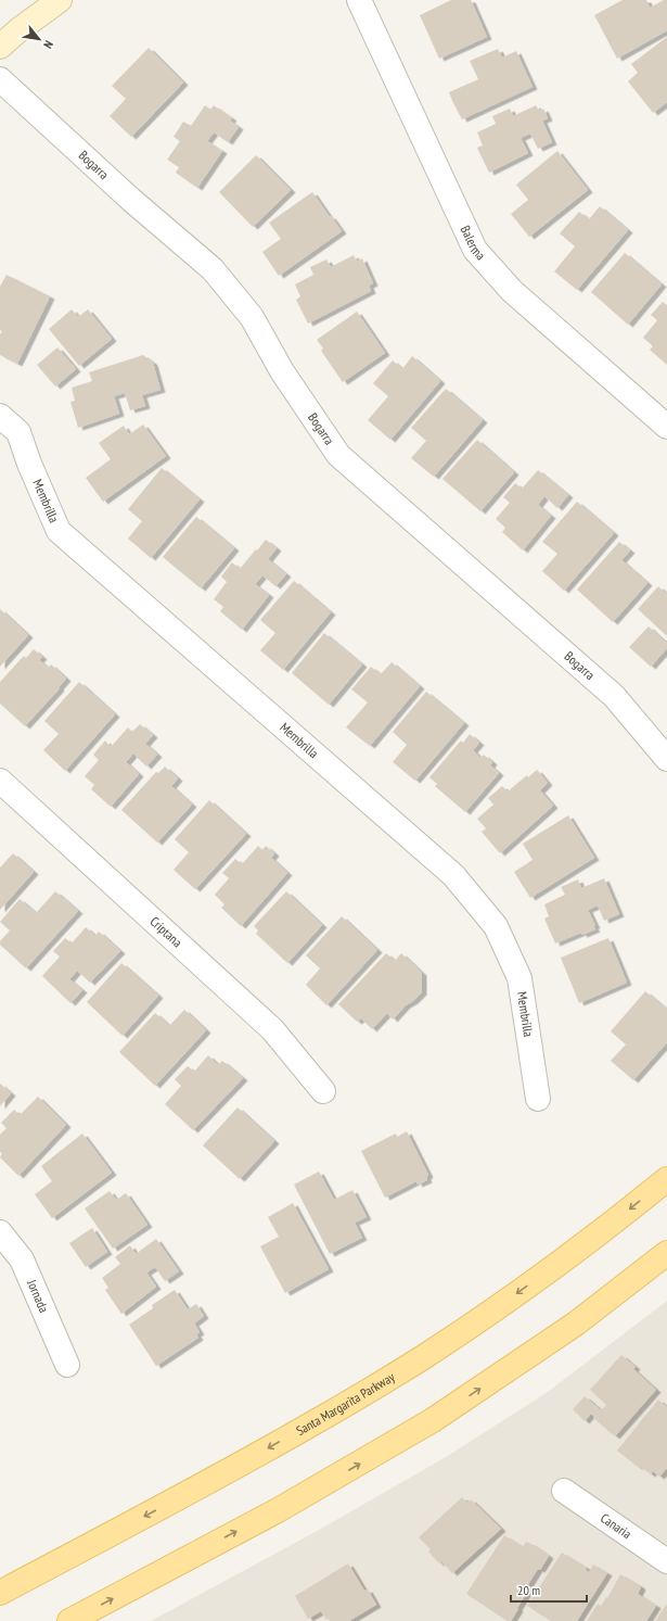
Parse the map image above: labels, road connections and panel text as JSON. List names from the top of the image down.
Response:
{
  "streets": {
    "main road": ["Santa Margarita Parkway"],
    "street": [
      "Bogarra",
      "Balerma",
      "Membrilla",
      "Criptana",
      "Jornada",
      "Canaria"
    ]
  },
  "scale_bar": "20 m",
  "north": "bottom right"
}
